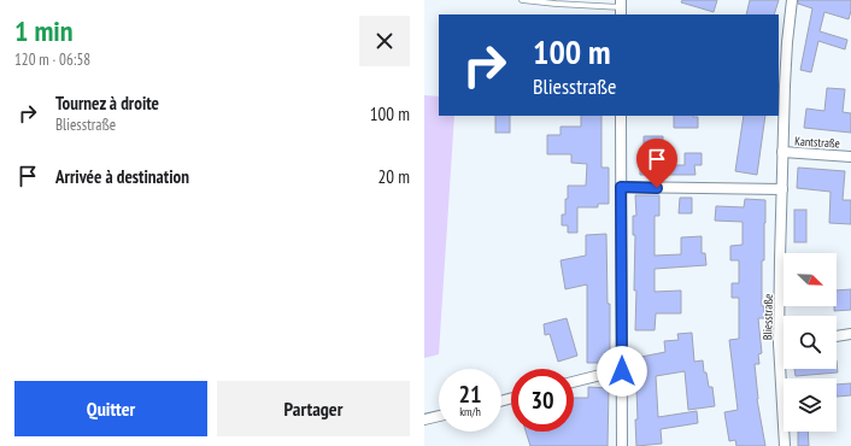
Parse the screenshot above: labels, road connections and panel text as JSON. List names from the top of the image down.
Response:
{
  "streets": {
    "street": ["Kantstraße", "Bliesstraße"]
  },
  "crossings": [
    ["Kantstraße", "Bliesstraße"]
  ],
  "north": "bottom right",
  "page": {
    "heading": ["1 min", "120 m · 06:58"],
    "turn": ["100 m", "Bliesstraße"],
    "list": [
      {
        "name": "Tournez à droite",
        "note": "Bliesstraße",
        "value": "100 m"
      },
      {
        "name": "Arrivée à destination",
        "value": "20 m"
      }
    ],
    "speed": "21 km/h",
    "limit": "30",
    "buttons": ["Quitter", "Partager"]
  }
}
